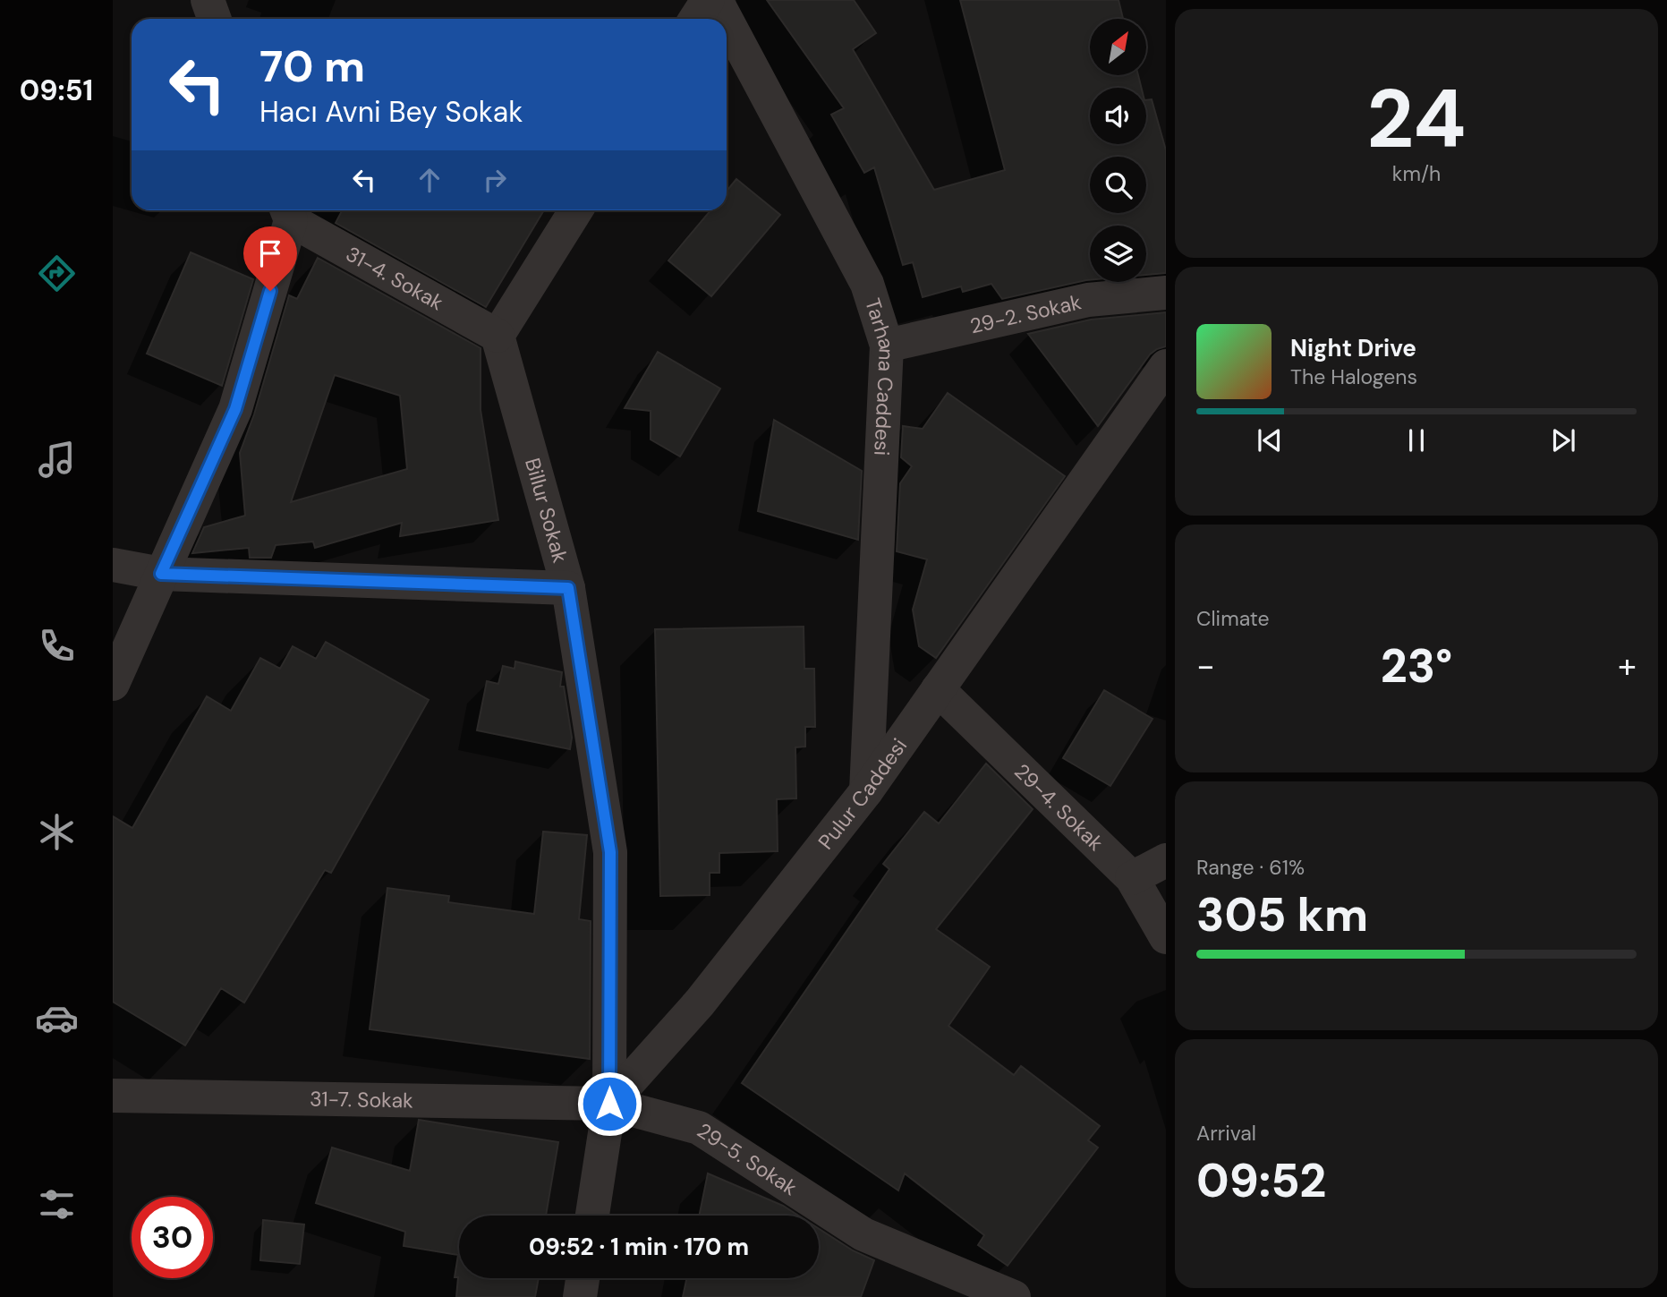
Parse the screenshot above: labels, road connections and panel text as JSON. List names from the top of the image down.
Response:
{
  "streets": {
    "street": [
      "31-4. Sokak",
      "29-2. Sokak",
      "Tarhana Caddesi",
      "Billur Sokak",
      "Pulur Caddesi",
      "29-4. Sokak",
      "31-7. Sokak",
      "29-5. Sokak"
    ]
  },
  "crossings": [
    ["31-4. Sokak", "Billur Sokak"],
    ["29-2. Sokak", "Tarhana Caddesi"],
    ["Tarhana Caddesi", "Pulur Caddesi"],
    ["Billur Sokak", "Pulur Caddesi"],
    ["Billur Sokak", "31-7. Sokak"],
    ["Billur Sokak", "29-5. Sokak"],
    ["Pulur Caddesi", "29-4. Sokak"],
    ["Pulur Caddesi", "31-7. Sokak"],
    ["Pulur Caddesi", "29-5. Sokak"],
    ["31-7. Sokak", "29-5. Sokak"]
  ],
  "north": "top right",
  "page": {
    "tabs": "09:51",
    "tile": [
      ["24", "km/h"],
      "Climate",
      ["Range · 61%", "305 km"],
      ["Arrival", "09:52"]
    ],
    "turn": ["70 m", "Hacı Avni Bey Sokak"],
    "song": ["Night Drive", "The Halogens"],
    "heat": ["−", "23°", "+"],
    "limit": "30",
    "trip": "09:52 · 1 min · 170 m"
  }
}
